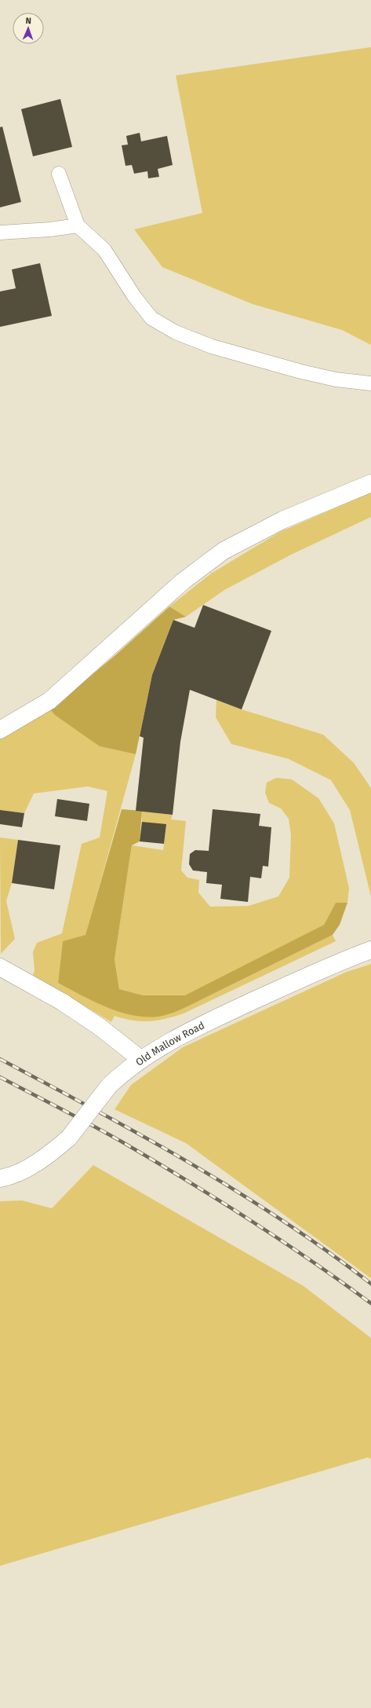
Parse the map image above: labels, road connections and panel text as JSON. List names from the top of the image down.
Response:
{
  "streets": {
    "street": ["Old Mallow Road"]
  },
  "north": "top"
}
